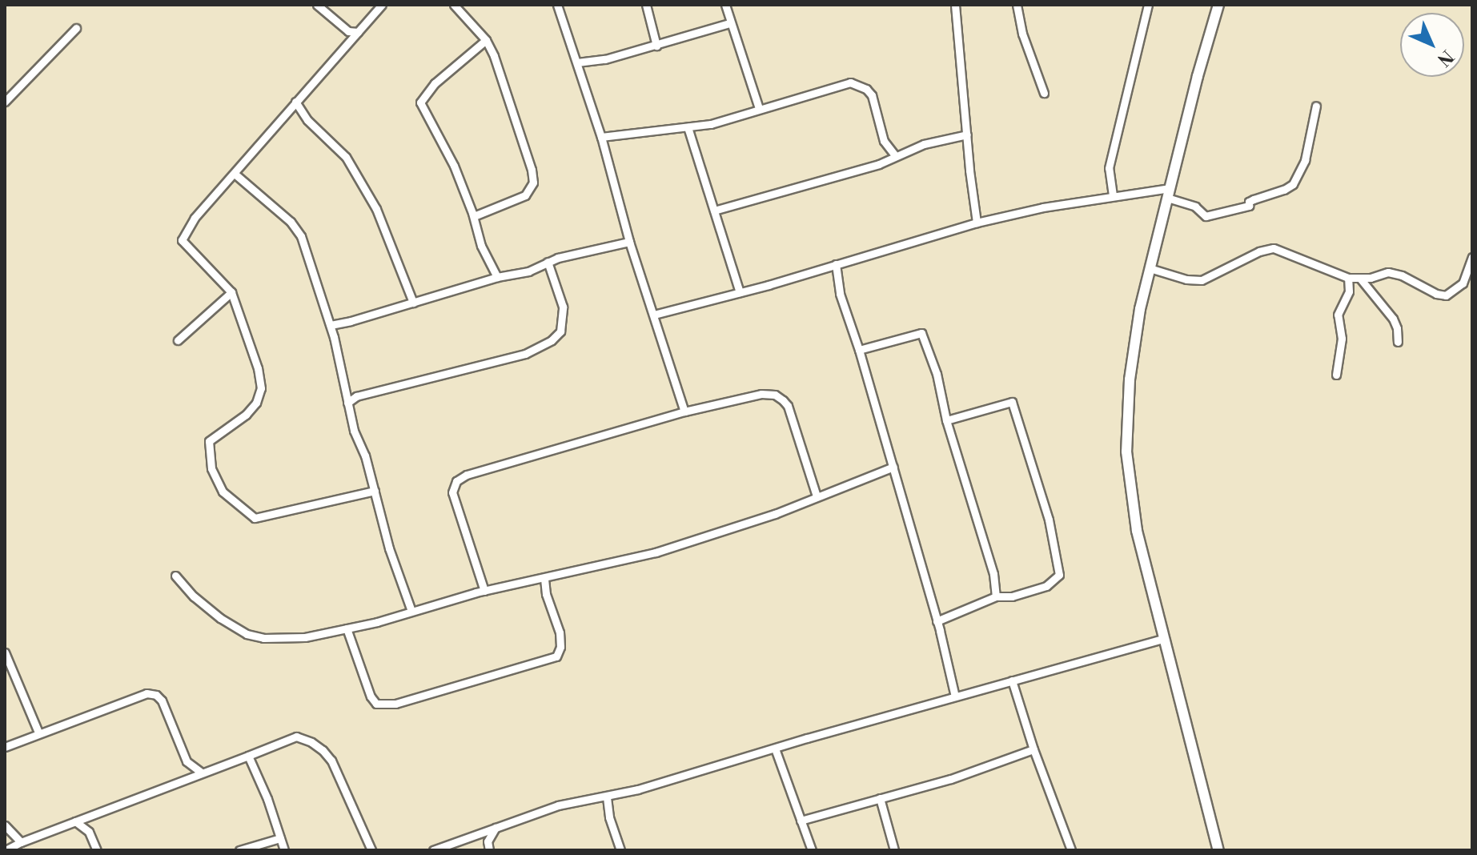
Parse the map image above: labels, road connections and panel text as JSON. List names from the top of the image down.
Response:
{
  "north": "bottom right"
}
